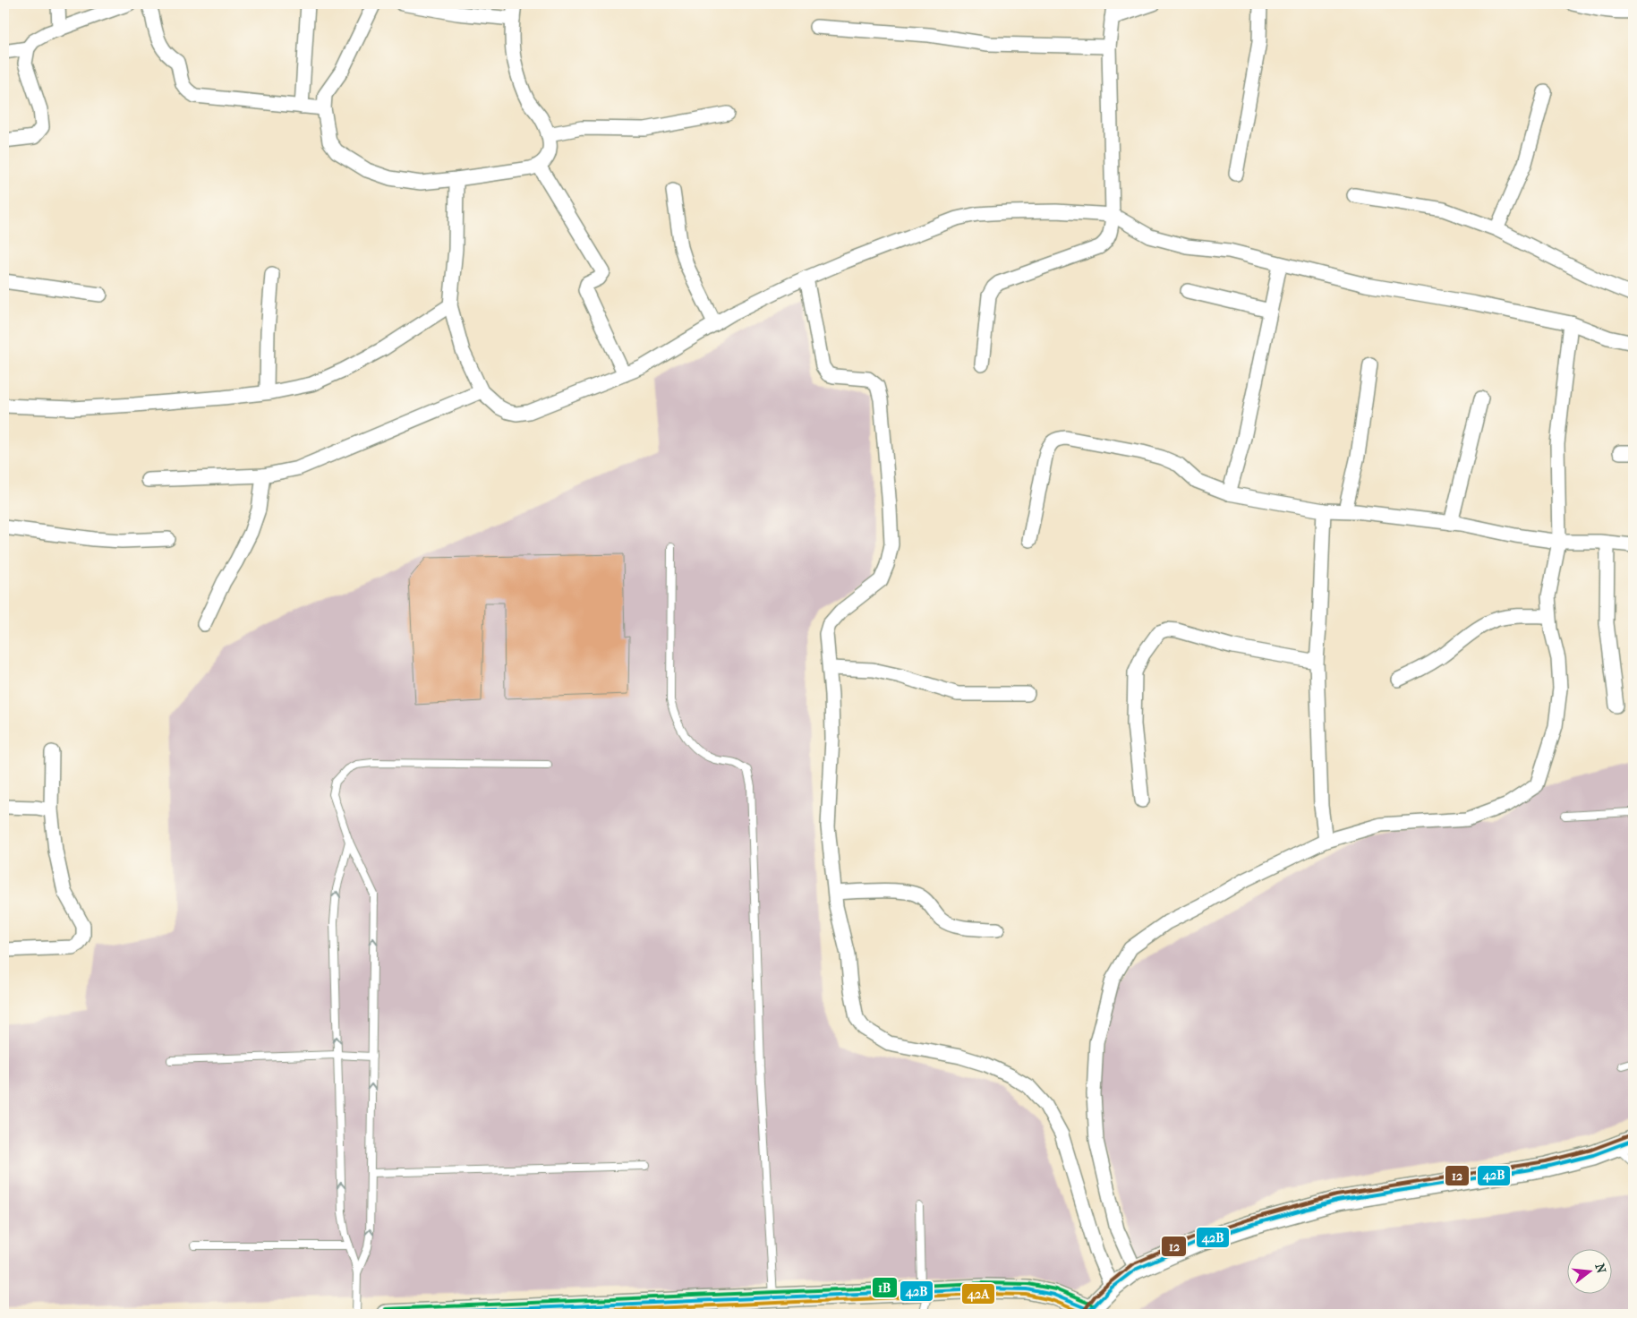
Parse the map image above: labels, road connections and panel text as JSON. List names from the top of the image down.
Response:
{
  "lines": [
    "transit line 12",
    "transit line 42B",
    "transit line 1B",
    "transit line 42A"
  ],
  "north": "right"
}
